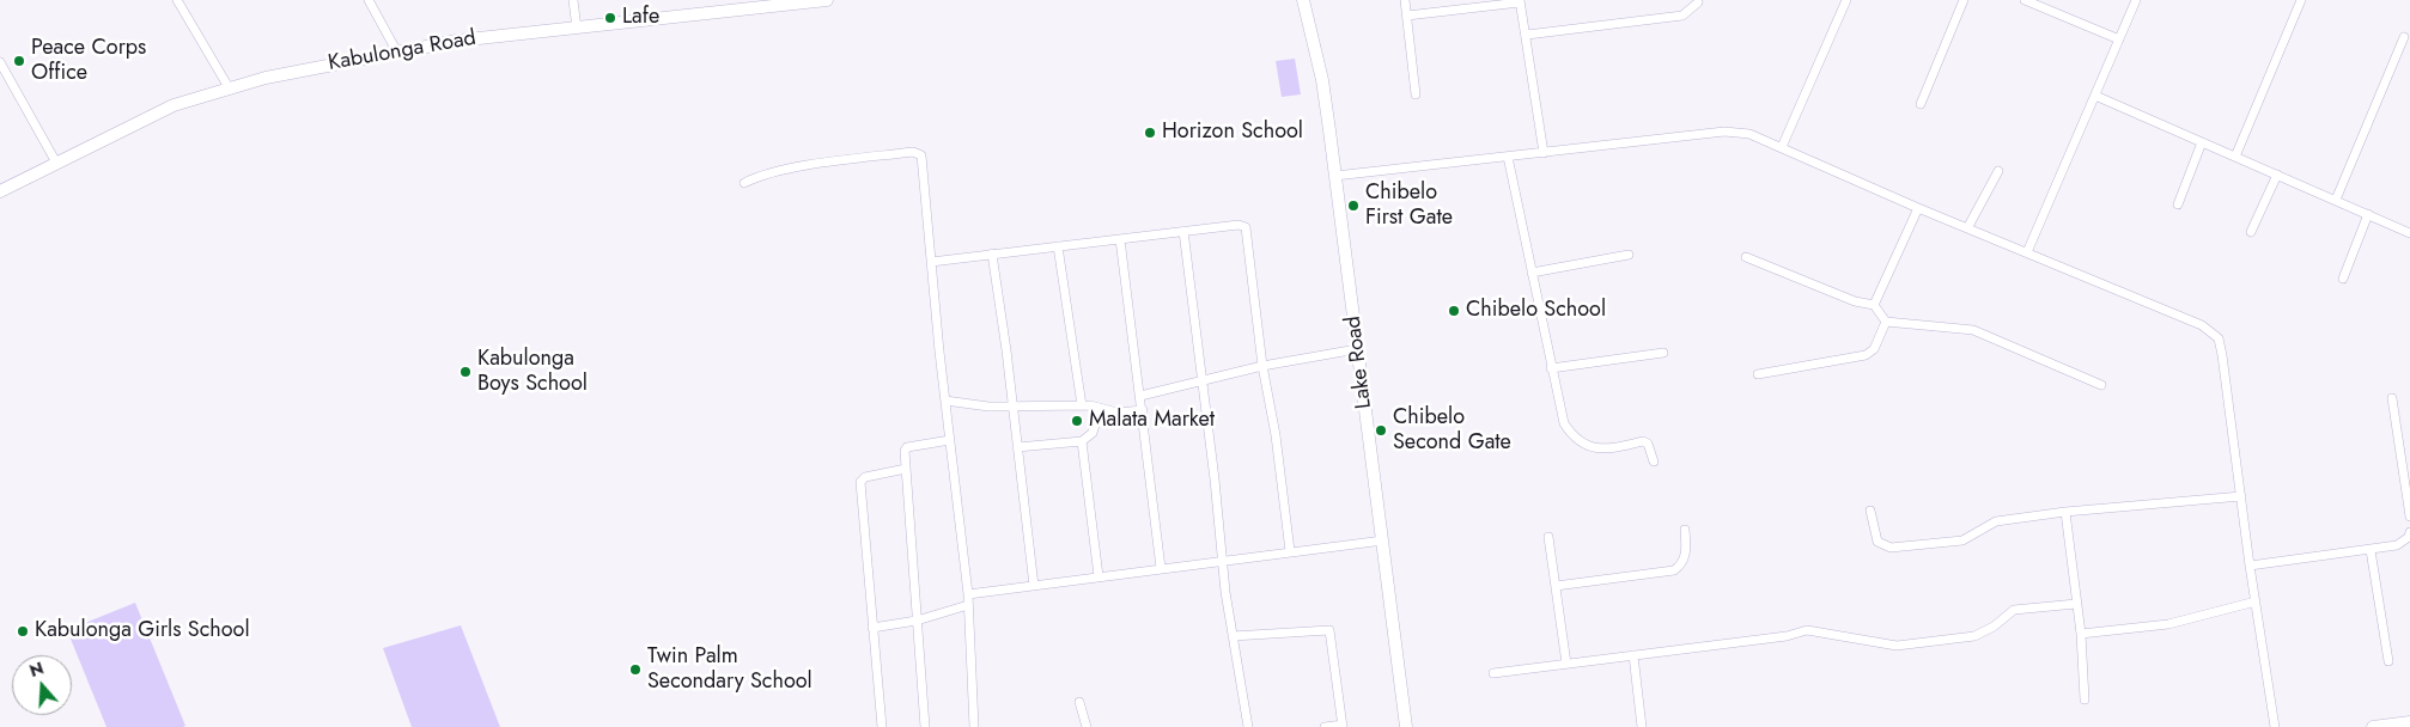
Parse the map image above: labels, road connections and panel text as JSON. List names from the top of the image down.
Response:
{
  "streets": {
    "main road": ["Kabulonga Road", "Lake Road"]
  },
  "places": [
    "Lafe",
    "Peace Corps Office",
    "Horizon School",
    "Chibelo First Gate",
    "Chibelo School",
    "Kabulonga Boys School",
    "Malata Market",
    "Chibelo Second Gate",
    "Kabulonga Girls School",
    "Twin Palm Secondary School"
  ],
  "north": "top"
}
